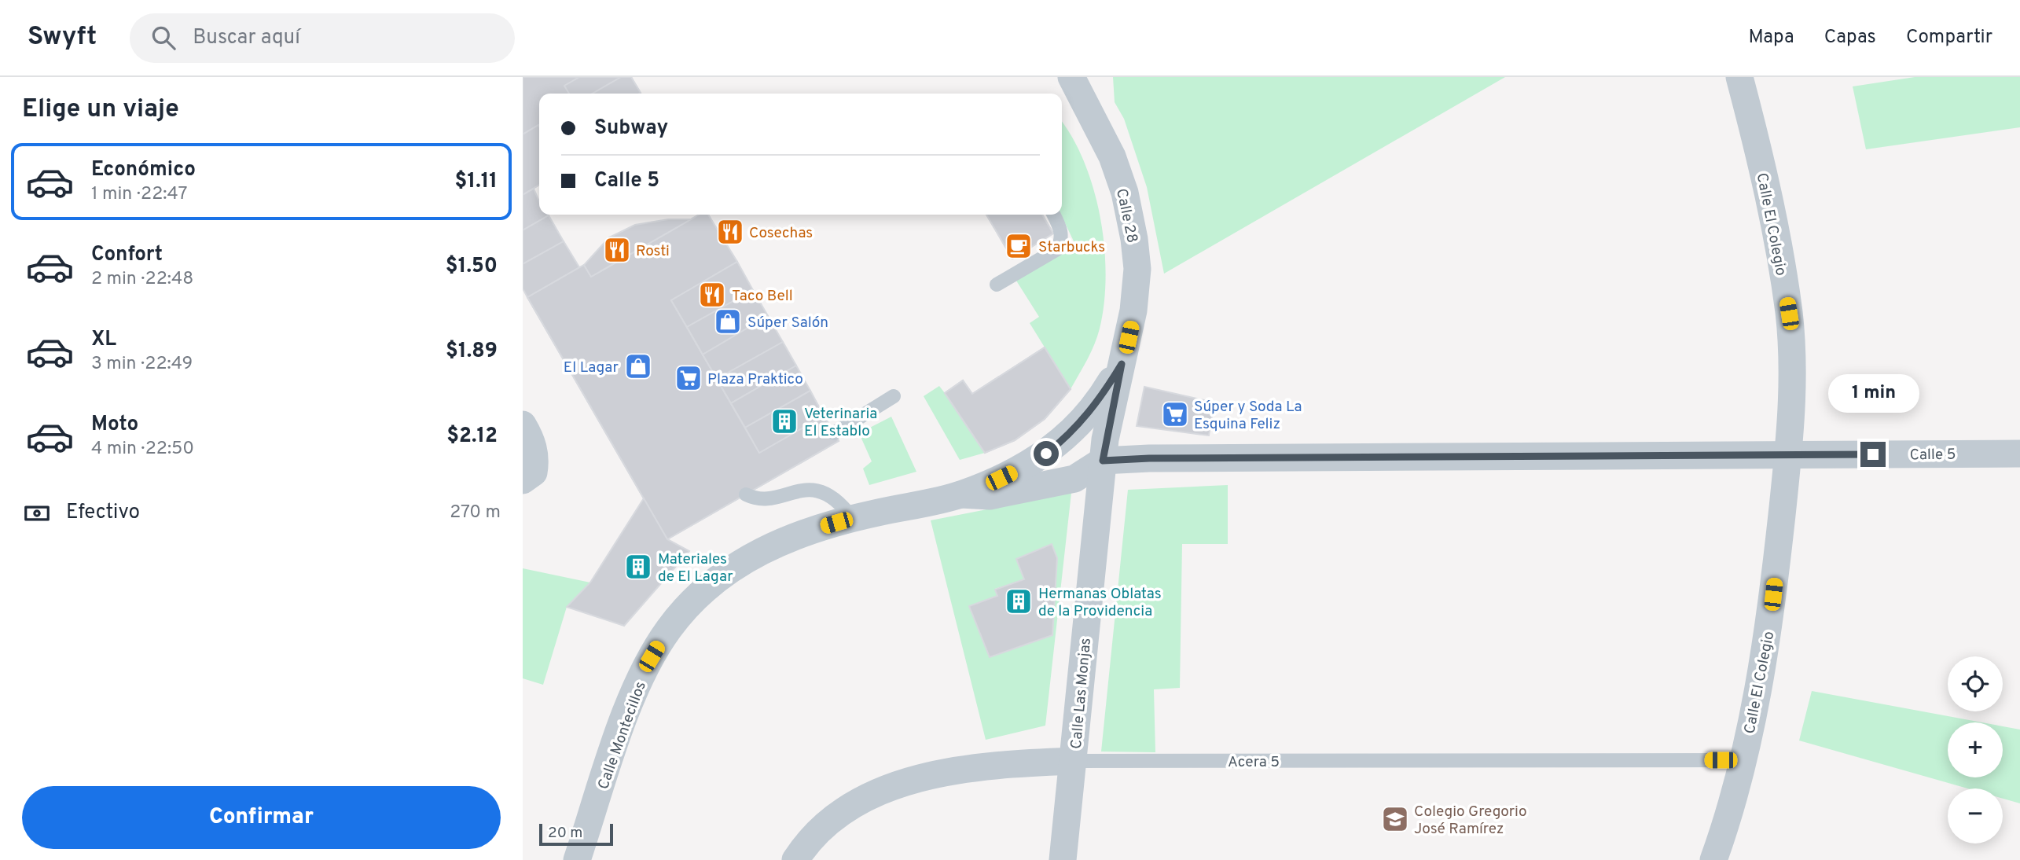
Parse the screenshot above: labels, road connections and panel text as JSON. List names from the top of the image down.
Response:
{
  "streets": {
    "street": [
      "Calle 28",
      "Calle El Colegio",
      "Calle 5",
      "Calle Las Monjas",
      "Calle Montecillos",
      "Acera 5"
    ]
  },
  "crossings": [
    ["Calle 28", "Calle Las Monjas"],
    ["Calle 28", "Calle Montecillos"],
    ["Calle El Colegio", "Calle 5"],
    ["Calle El Colegio", "Acera 5"],
    ["Calle 5", "Calle Las Monjas"],
    ["Calle 5", "Calle Montecillos"],
    ["Calle Las Monjas", "Calle Montecillos"],
    ["Calle Las Monjas", "Acera 5"]
  ],
  "places": {
    "restaurant": ["Cosechas", "Rosti", "Taco Bell"],
    "cafe": ["Starbucks"],
    "shop": ["Súper Salón", "El Lagar"],
    "supermarket": ["Plaza Praktico", "Súper y Soda La Esquina Feliz"],
    "building": ["Veterinaria El Establo", "Materiales de El Lagar", "Hermanas Oblatas de la Providencia"],
    "school or university": ["Colegio Gregorio José Ramírez"]
  },
  "scale_bar": "20 m",
  "page": {
    "header": "Swyft",
    "search": "Buscar aquí",
    "nav": ["Mapa", "Capas", "Compartir"],
    "heading": "Elige un viaje",
    "banner": ["Subway", "Calle 5"],
    "list": [
      {
        "name": "Económico",
        "note": "1 min · 22:47",
        "value": "$1.11"
      },
      {
        "name": "Confort",
        "note": "2 min · 22:48",
        "value": "$1.50"
      },
      {
        "name": "XL",
        "note": "3 min · 22:49",
        "value": "$1.89"
      },
      {
        "name": "Moto",
        "note": "4 min · 22:50",
        "value": "$2.12"
      }
    ],
    "bubble": "1 min",
    "pay": ["Efectivo", "270 m"],
    "map_buttons": ["+", "−"],
    "buttons": "Confirmar",
    "scale": "20 m"
  }
}
